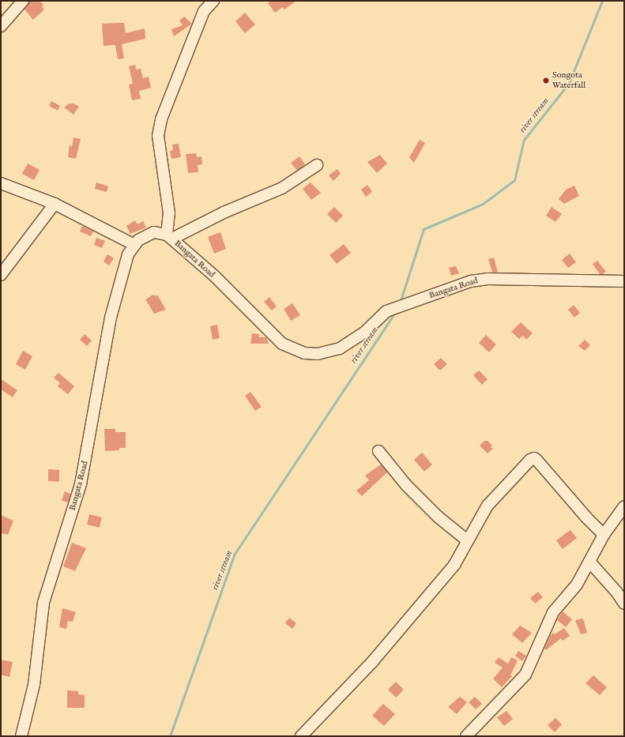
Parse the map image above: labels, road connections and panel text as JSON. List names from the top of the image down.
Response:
{
  "streets": {
    "street": ["Bangata Road"]
  },
  "water": ["river stream"],
  "places": ["Songota Waterfall"]
}
